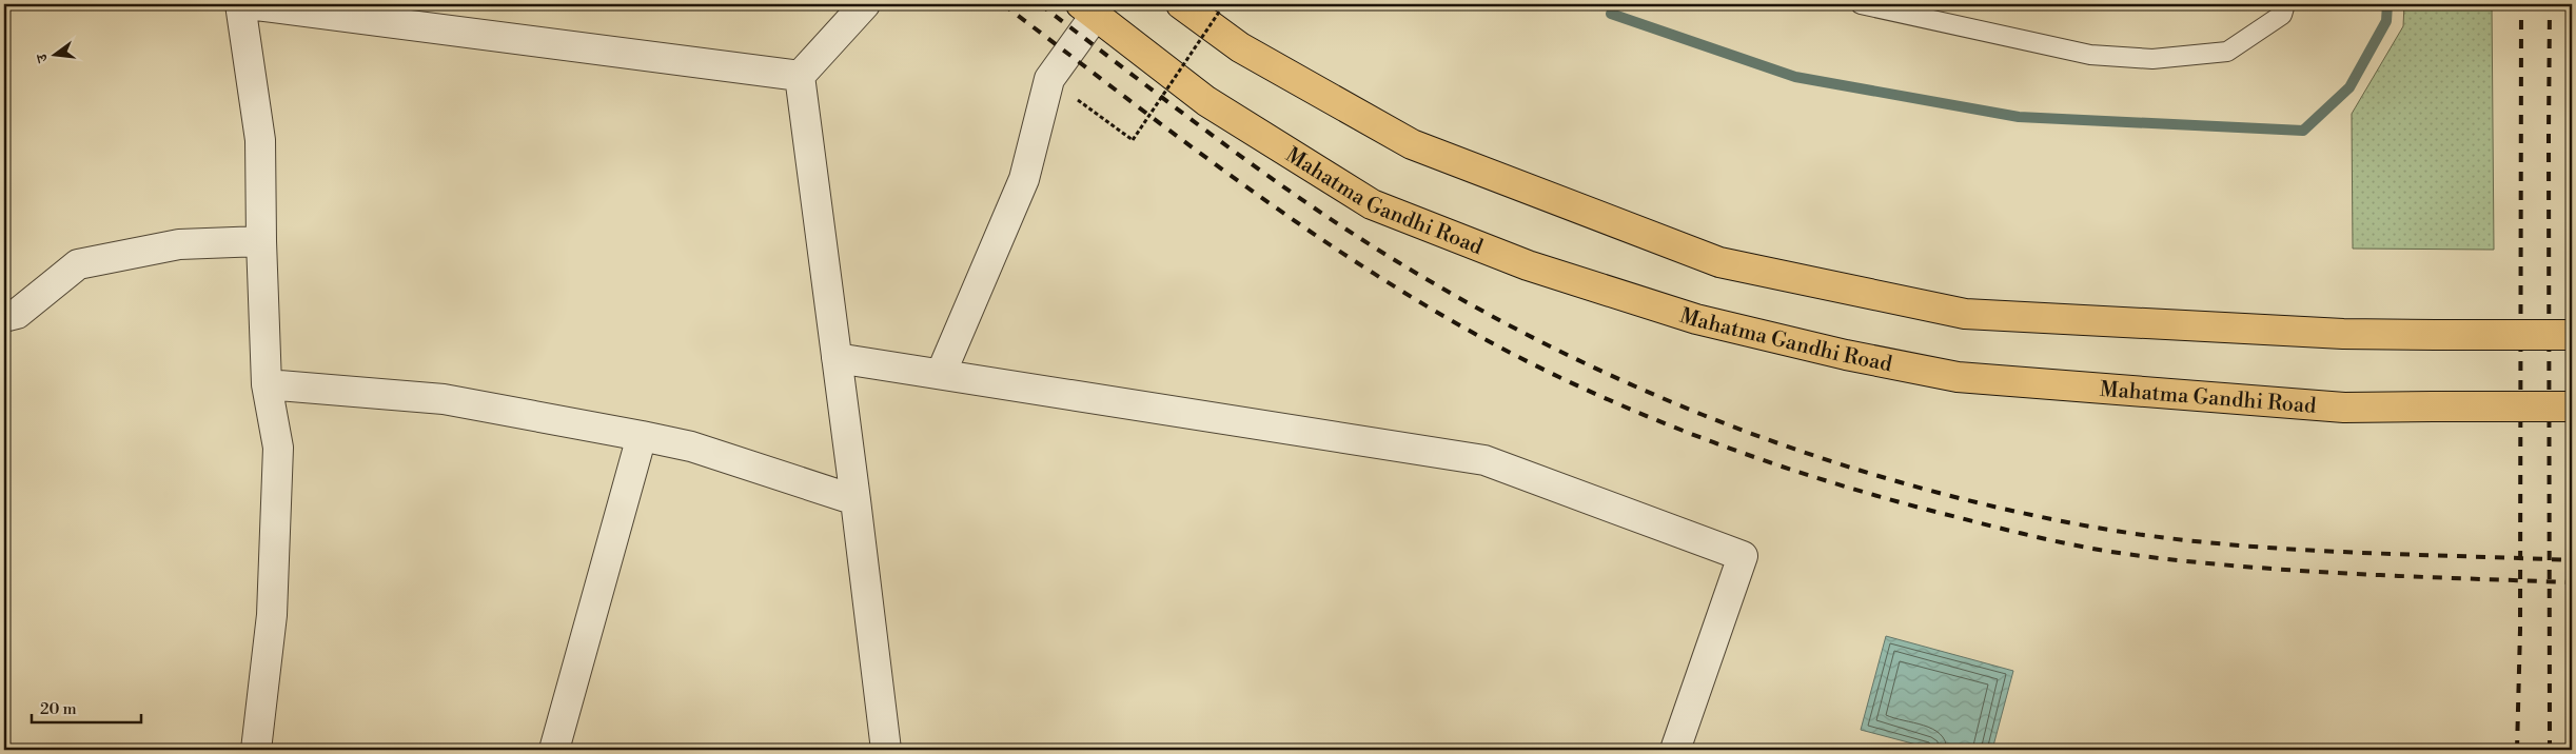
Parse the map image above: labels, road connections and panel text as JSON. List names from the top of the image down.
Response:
{
  "streets": {
    "main road": ["Mahatma Gandhi Road"]
  },
  "scale_bar": "20 m",
  "north": "left"
}
